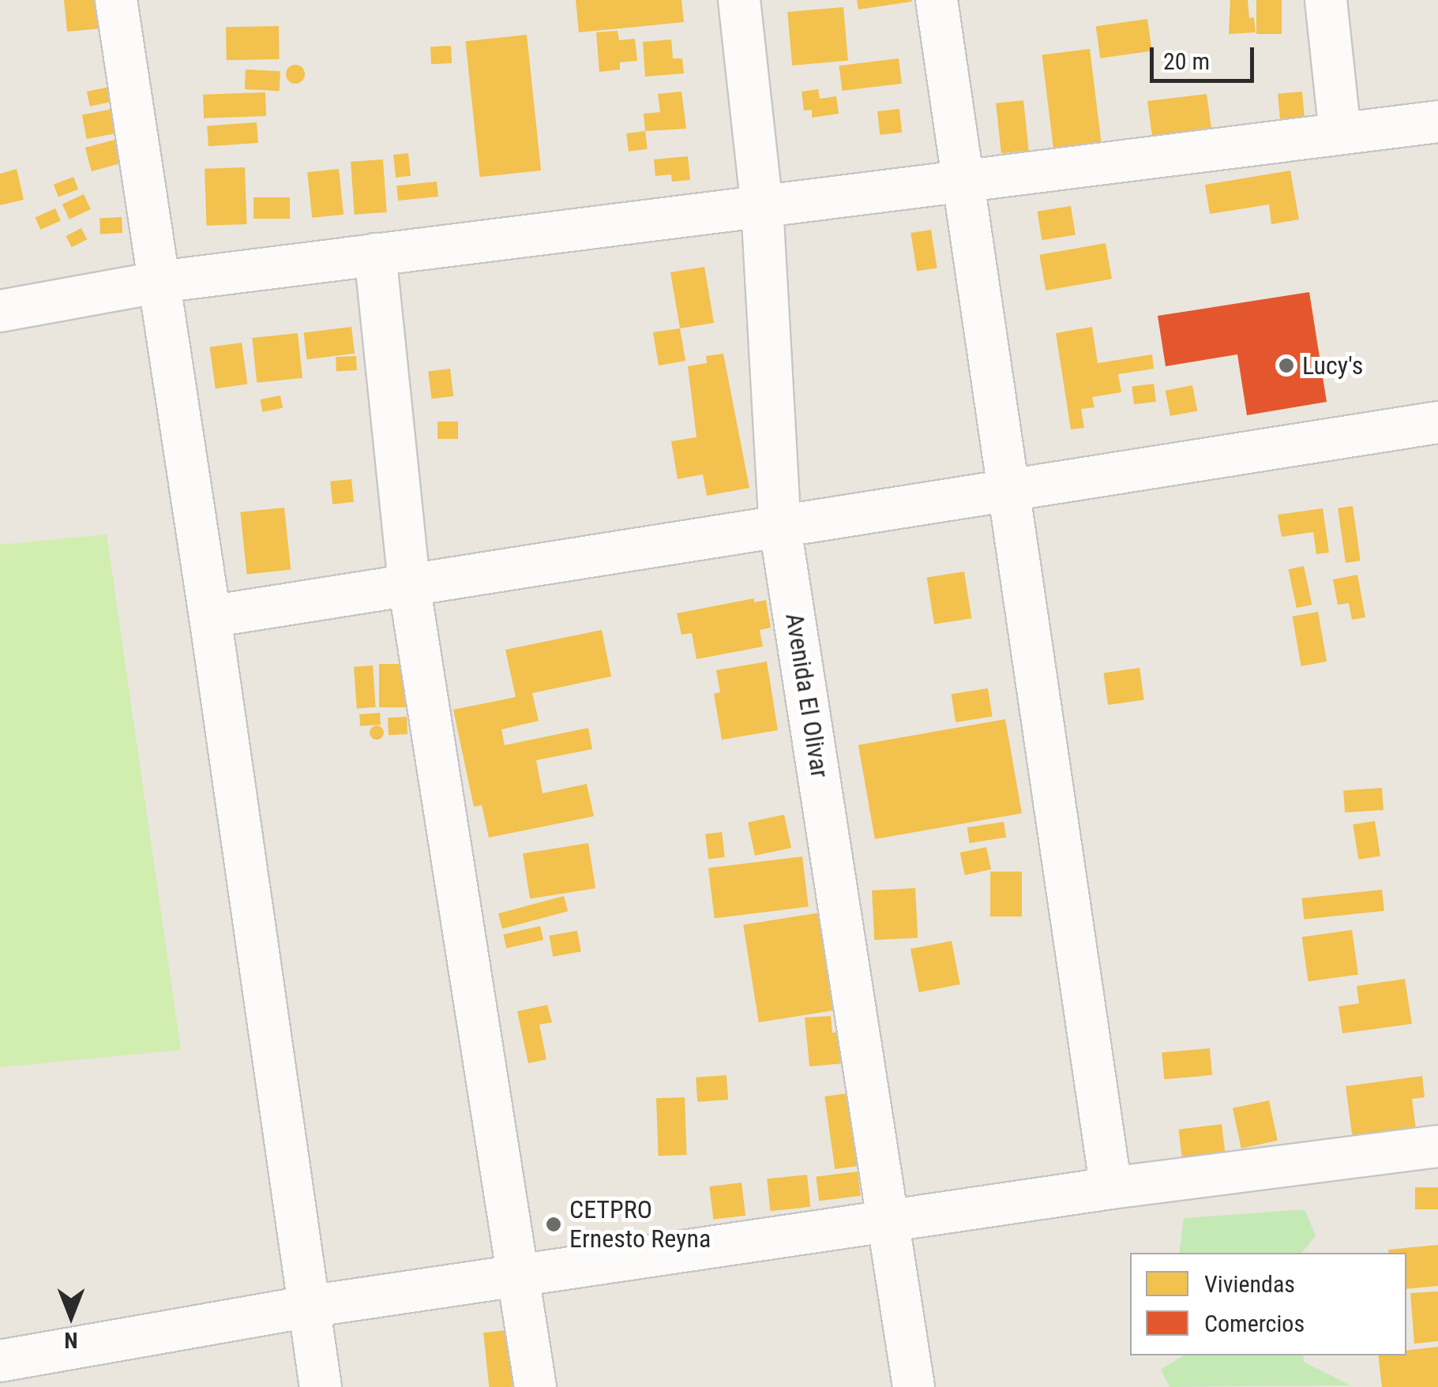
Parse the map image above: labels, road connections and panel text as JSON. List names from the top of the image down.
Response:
{
  "streets": {
    "street": ["Avenida El Olivar"]
  },
  "places": ["Lucy's", "CETPRO Ernesto Reyna"],
  "legend": ["Viviendas", "Comercios"],
  "scale_bar": "20 m",
  "north": "bottom"
}
